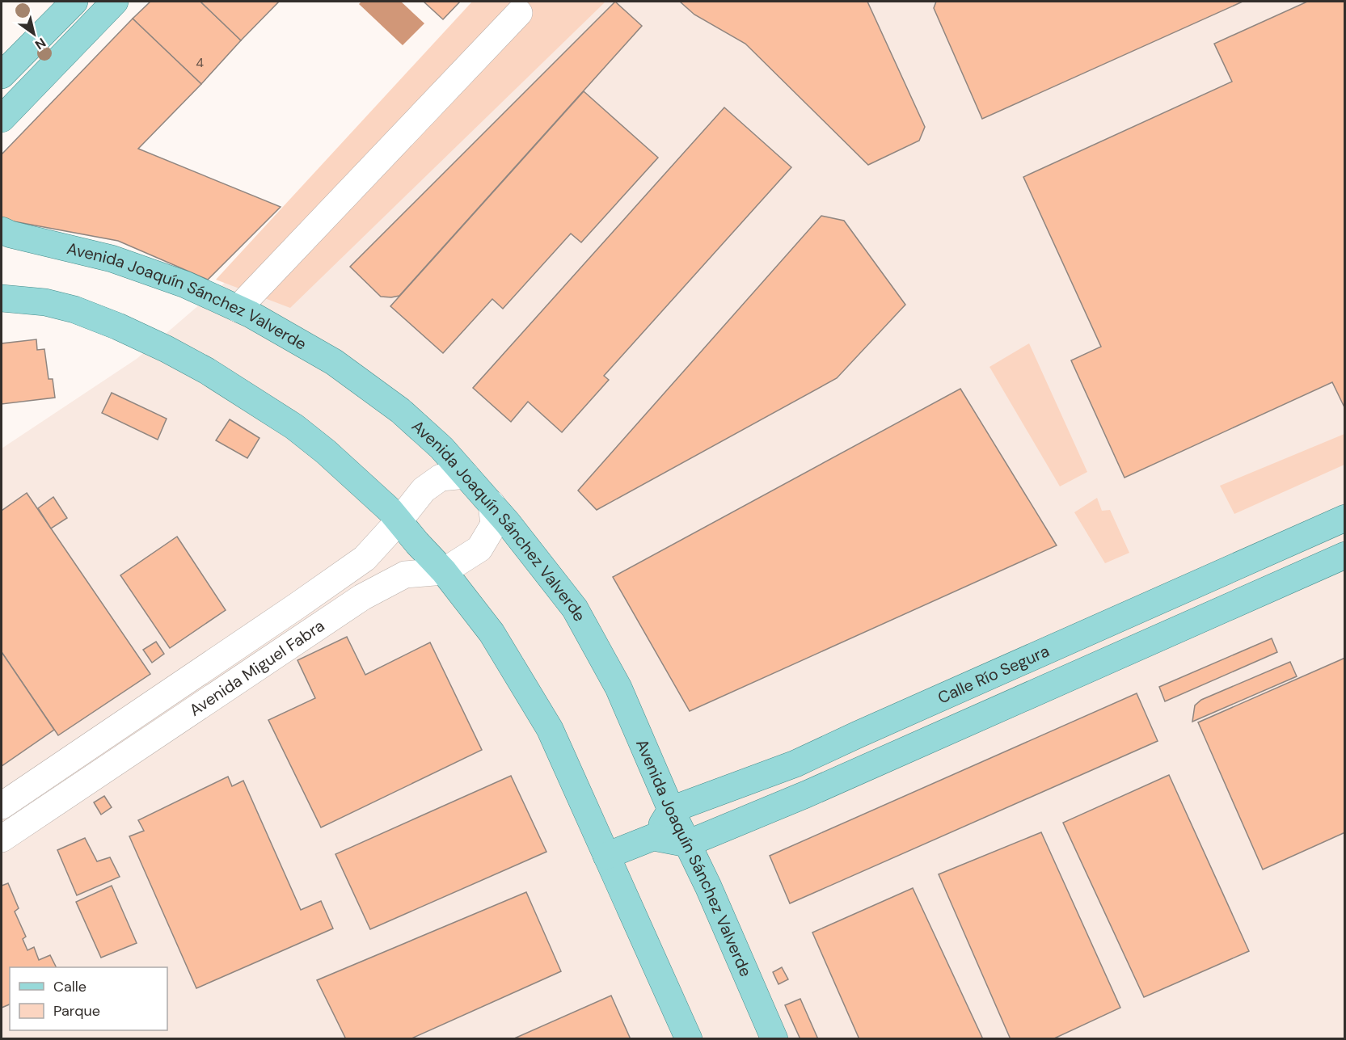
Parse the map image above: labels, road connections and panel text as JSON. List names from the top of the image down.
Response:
{
  "streets": {
    "main road": ["Avenida Joaquín Sánchez Valverde", "Calle Río Segura"],
    "street": ["Avenida Miguel Fabra"]
  },
  "crossings": [
    ["Avenida Joaquín Sánchez Valverde", "Avenida Miguel Fabra"],
    ["Avenida Joaquín Sánchez Valverde", "Calle Río Segura"]
  ],
  "house_numbers": ["4"],
  "legend": ["Calle", "Parque"],
  "north": "bottom right"
}
